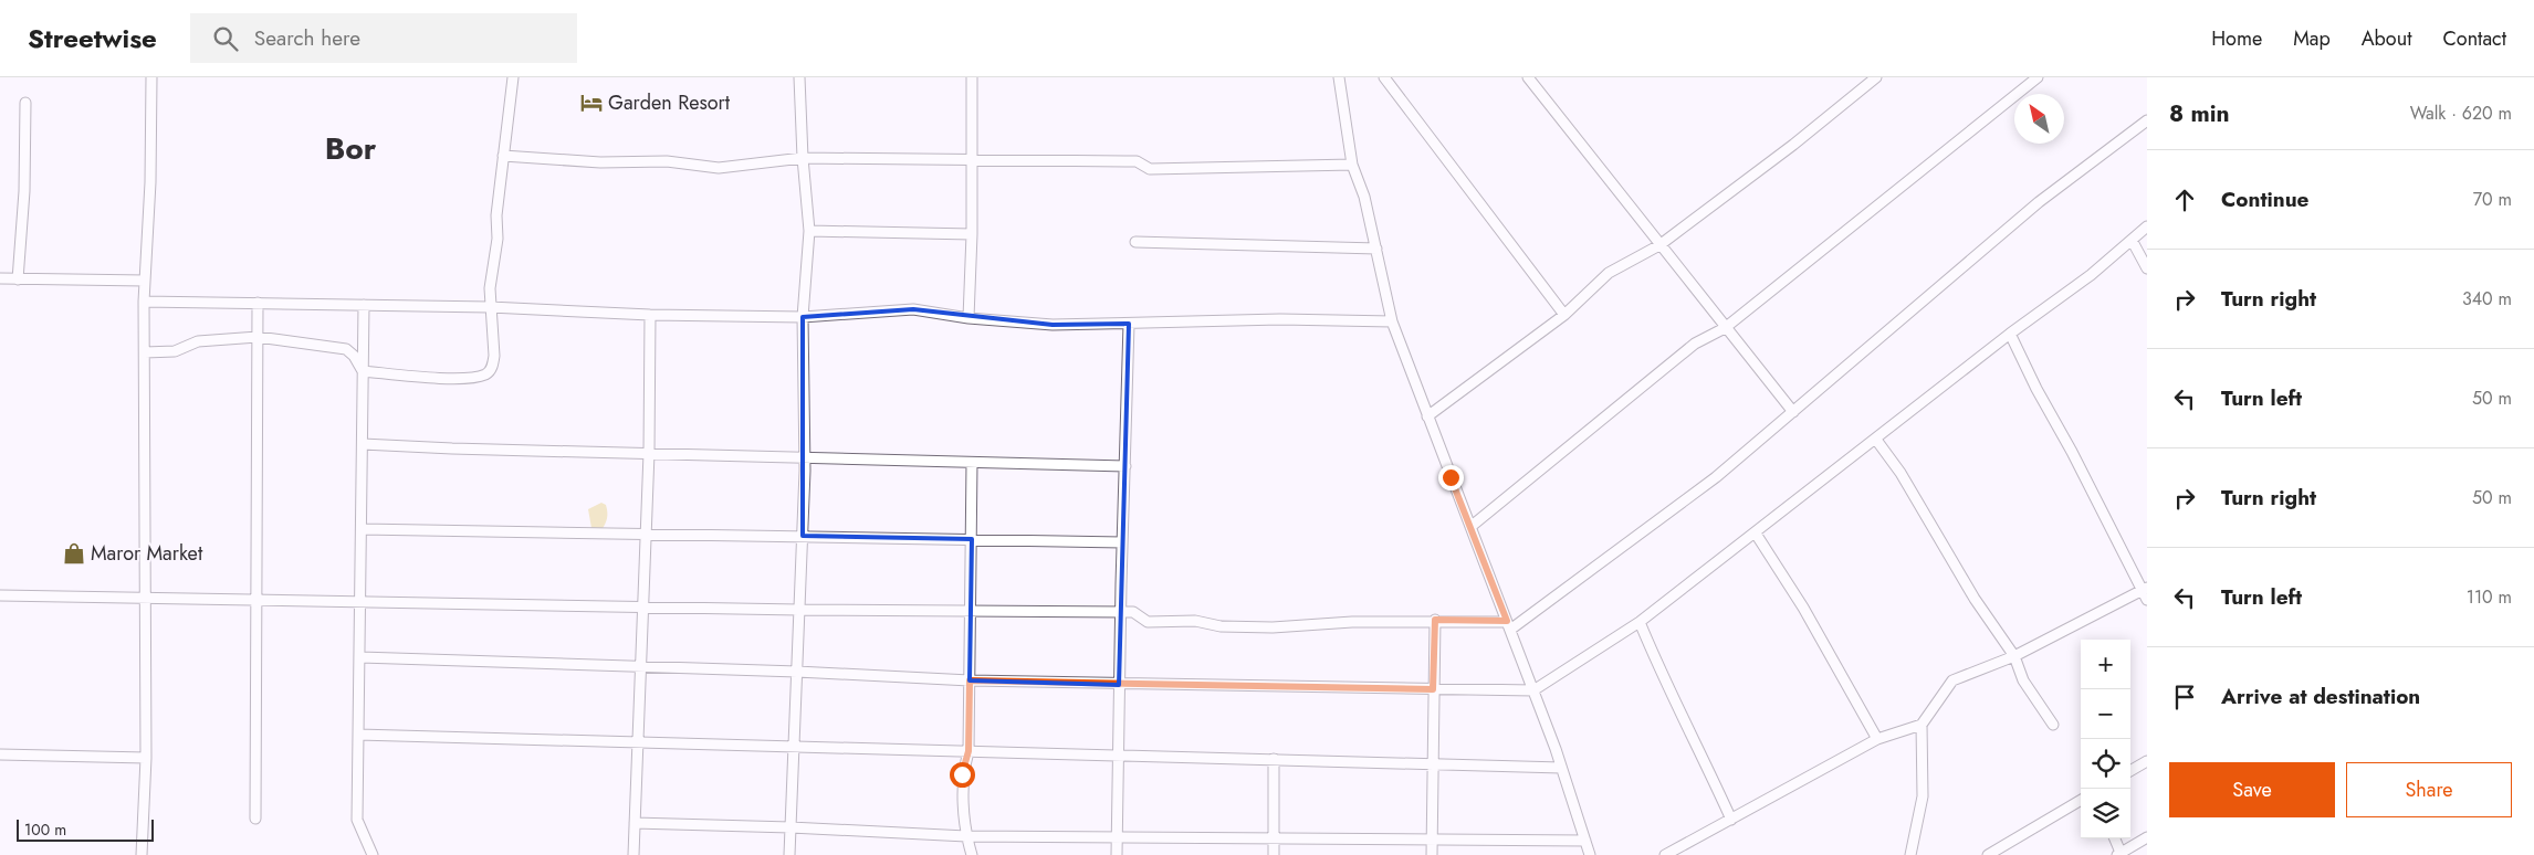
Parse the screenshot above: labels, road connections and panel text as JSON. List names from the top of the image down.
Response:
{
  "districts": ["Bor"],
  "places": {
    "hotel": ["Garden Resort"],
    "shop": ["Maror Market"]
  },
  "scale_bar": "100 m",
  "north": "top left",
  "page": {
    "header": "Streetwise",
    "search": "Search here",
    "nav": [
      "Home",
      "Map",
      "About",
      "Contact"
    ],
    "heading": ["8 min", "Walk · 620 m"],
    "list": [
      ["Continue", "70 m"],
      ["Turn right", "340 m"],
      ["Turn left", "50 m"],
      ["Turn right", "50 m"],
      ["Turn left", "110 m"],
      "Arrive at destination"
    ],
    "map_buttons": ["+", "−"],
    "buttons": ["Save", "Share"],
    "scale": "100 m"
  }
}
